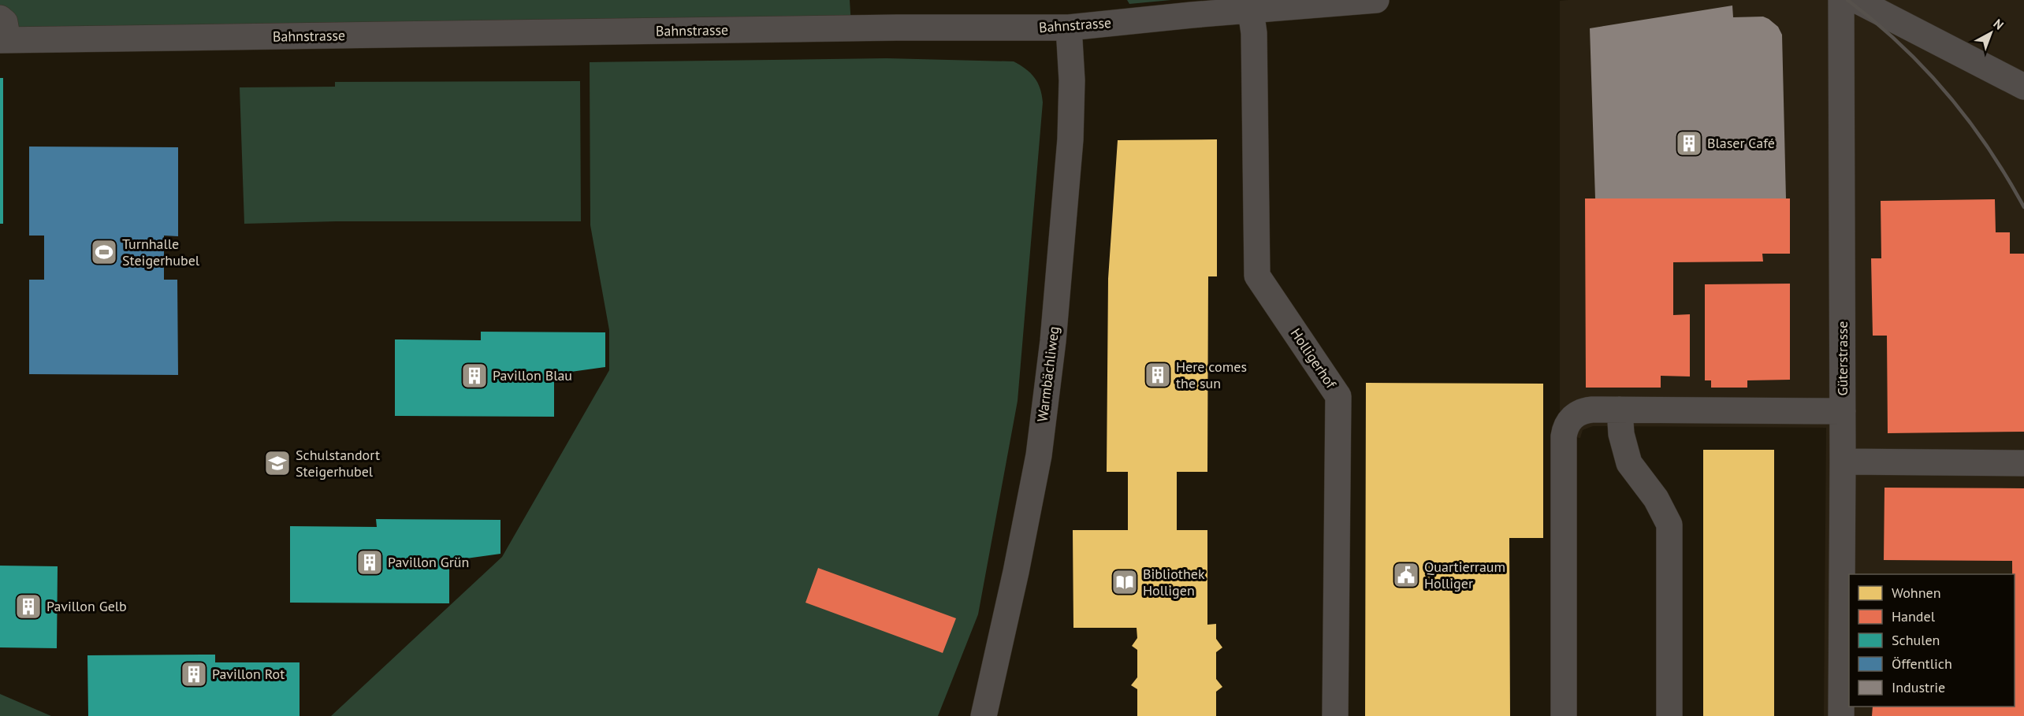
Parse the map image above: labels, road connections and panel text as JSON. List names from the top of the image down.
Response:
{
  "streets": {
    "street": [
      "Bahnstrasse",
      "Holligerhof",
      "Güterstrasse",
      "Warmbächliweg"
    ]
  },
  "crossings": [
    ["Bahnstrasse", "Holligerhof"],
    ["Bahnstrasse", "Warmbächliweg"]
  ],
  "places": {
    "building": [
      "Blaser Café",
      "Here comes the sun",
      "Pavillon Blau",
      "Pavillon Grün",
      "Pavillon Gelb",
      "Pavillon Rot"
    ],
    "sports": ["Turnhalle Steigerhubel"],
    "school or university": ["Schulstandort Steigerhubel"],
    "public building": ["Quartierraum Holliger"],
    "library": ["Bibliothek Holligen"]
  },
  "legend": [
    "Wohnen",
    "Handel",
    "Schulen",
    "Öffentlich",
    "Industrie"
  ],
  "north": "top right"
}
